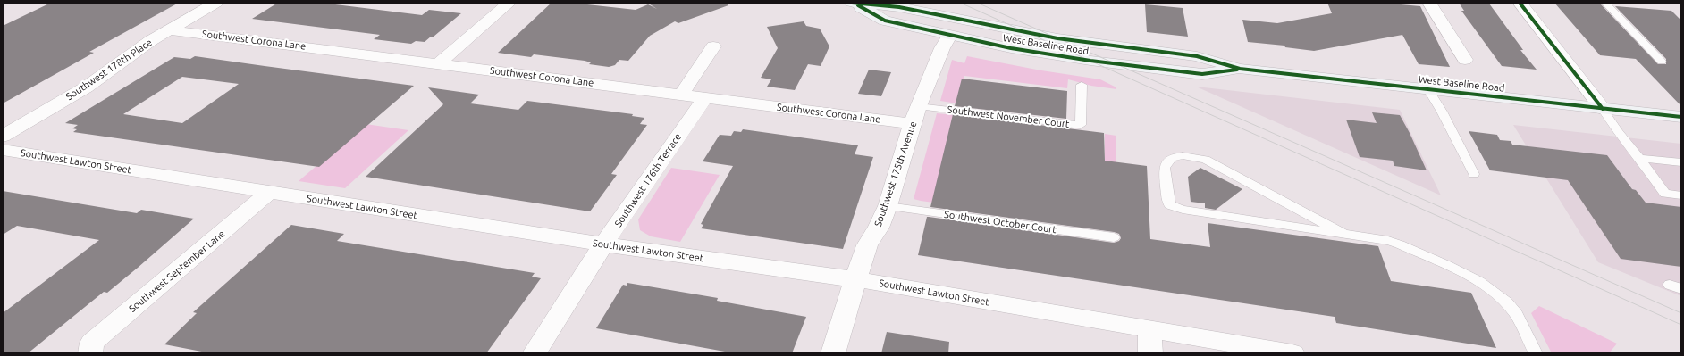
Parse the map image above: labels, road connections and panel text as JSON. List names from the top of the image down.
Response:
{
  "streets": {
    "main road": ["West Baseline Road"],
    "street": [
      "Southwest Corona Lane",
      "Southwest 178th Place",
      "Southwest Lawton Street",
      "Southwest 175th Avenue",
      "Southwest 176th Terrace",
      "Southwest September Lane"
    ],
    "lane": ["Southwest November Court", "Southwest October Court"]
  },
  "crossings": [
    ["Southwest Corona Lane", "Southwest 178th Place"],
    ["Southwest Corona Lane", "Southwest November Court"],
    ["Southwest Corona Lane", "Southwest 175th Avenue"],
    ["Southwest Corona Lane", "Southwest 176th Terrace"],
    ["West Baseline Road", "Southwest 175th Avenue"],
    ["Southwest November Court", "Southwest 175th Avenue"],
    ["Southwest Lawton Street", "Southwest 175th Avenue"],
    ["Southwest Lawton Street", "Southwest 176th Terrace"],
    ["Southwest Lawton Street", "Southwest September Lane"],
    ["Southwest 175th Avenue", "Southwest October Court"]
  ]
}
